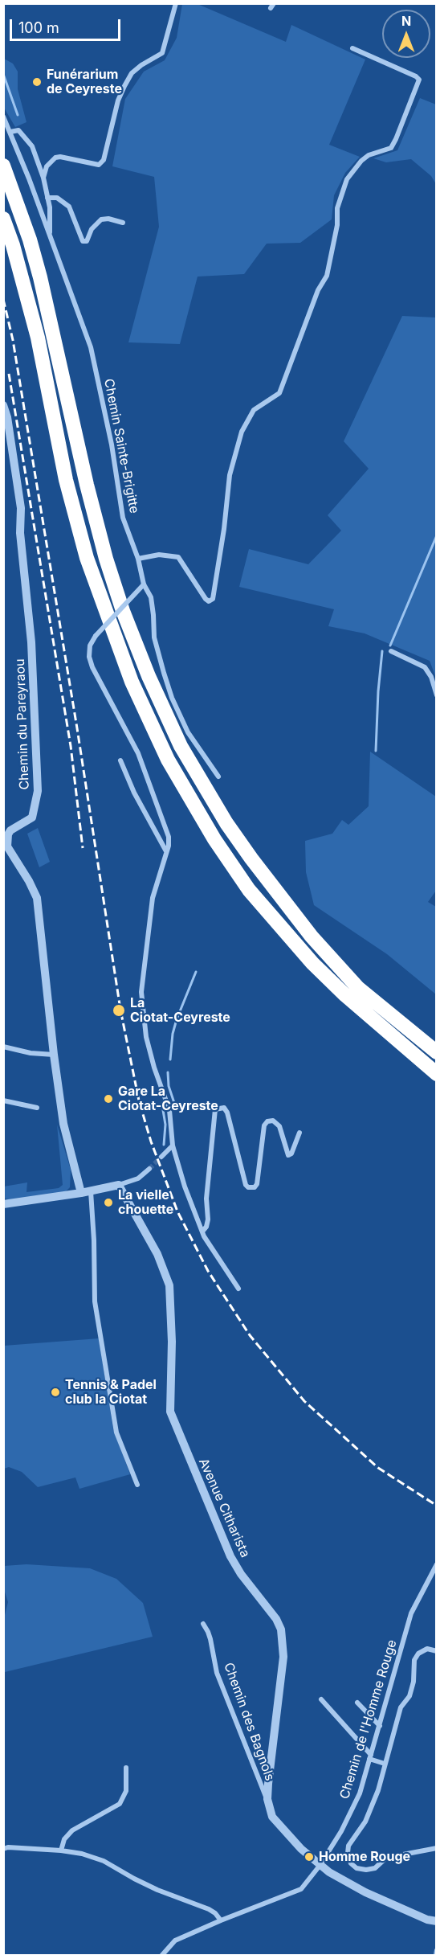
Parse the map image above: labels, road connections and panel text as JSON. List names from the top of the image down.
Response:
{
  "streets": {
    "street": [
      "Chemin Sainte-Brigitte",
      "Chemin du Pareyraou",
      "Avenue Citharista",
      "Chemin de l'Homme Rouge",
      "Chemin des Bagnols"
    ]
  },
  "crossings": [
    ["Avenue Citharista", "Chemin de l'Homme Rouge"],
    ["Avenue Citharista", "Chemin des Bagnols"]
  ],
  "places": [
    "Funérarium de Ceyreste",
    "La Ciotat-Ceyreste",
    "Gare La Ciotat-Ceyreste",
    "La vielle chouette",
    "Tennis & Padel club la Ciotat",
    "Homme Rouge"
  ],
  "scale_bar": "100 m",
  "north": "top"
}
